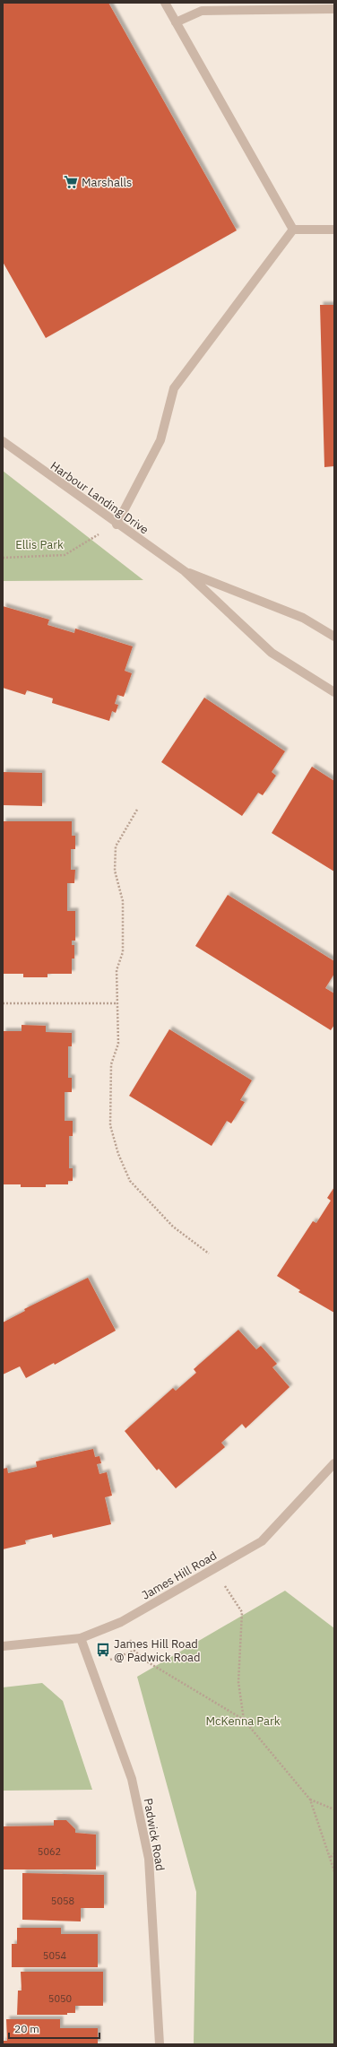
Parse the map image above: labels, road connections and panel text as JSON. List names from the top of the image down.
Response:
{
  "streets": {
    "street": ["Harbour Landing Drive", "James Hill Road", "Padwick Road"]
  },
  "crossings": [
    ["James Hill Road", "Padwick Road"]
  ],
  "parks": ["Ellis Park", "McKenna Park"],
  "places": {
    "supermarket": ["Marshalls"],
    "bus stop": ["James Hill Road @ Padwick Road"]
  },
  "house_numbers": [
    "5062",
    "5058",
    "5054",
    "5050"
  ],
  "scale_bar": "20 m"
}
